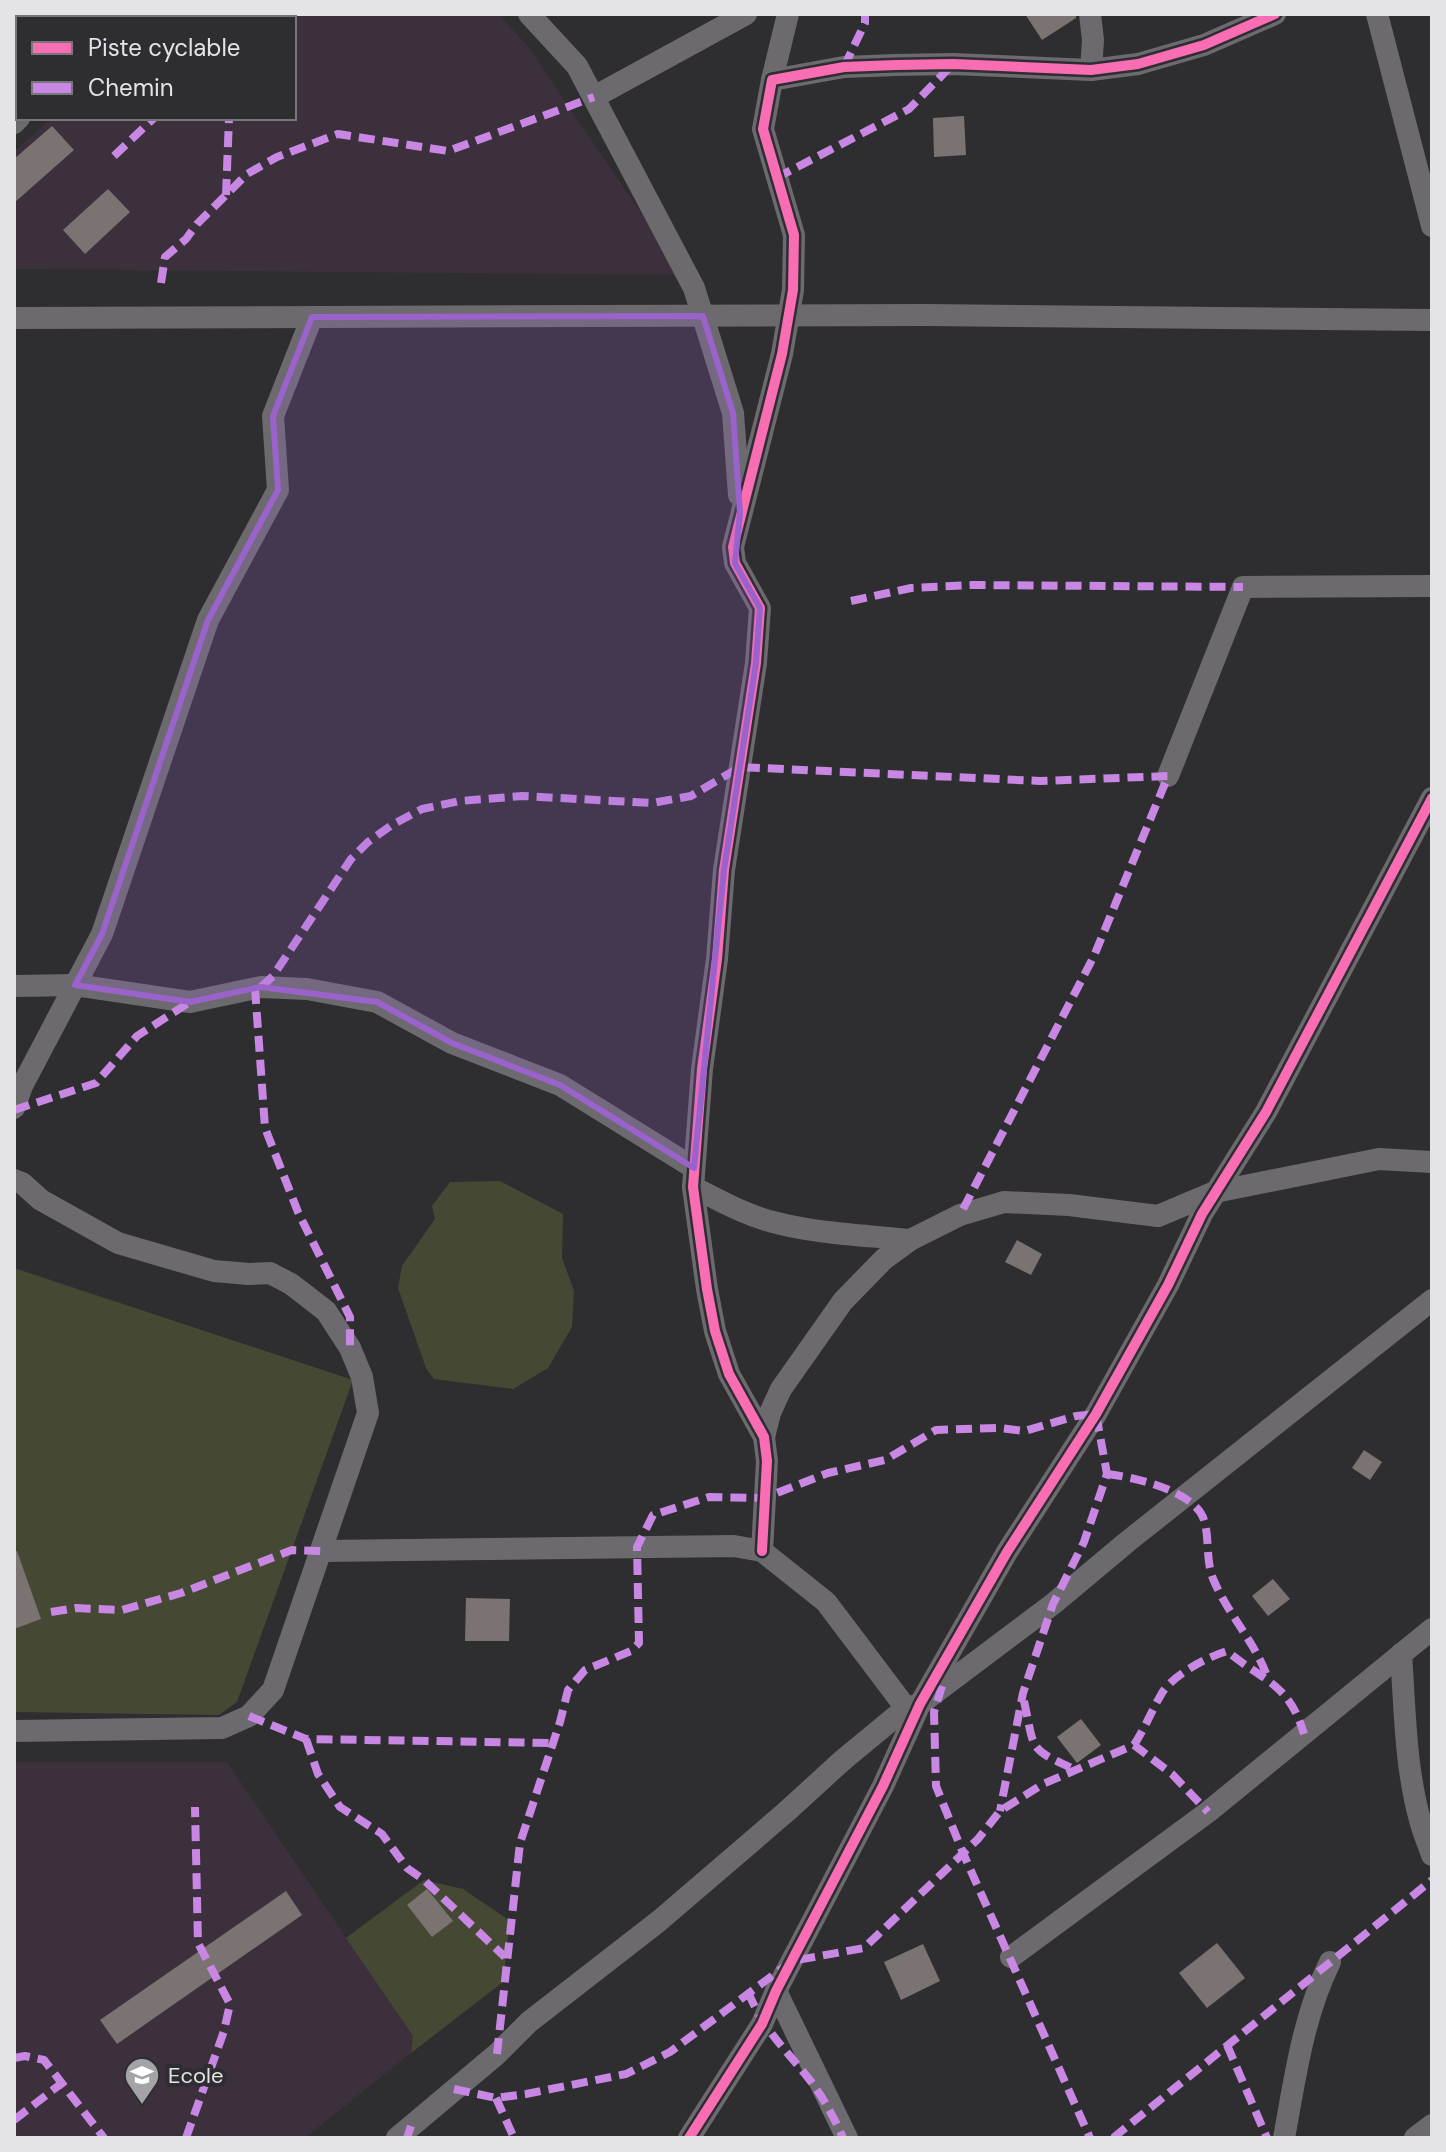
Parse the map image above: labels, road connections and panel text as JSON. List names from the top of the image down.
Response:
{
  "places": {
    "school or university": ["Ecole"]
  },
  "legend": ["Piste cyclable", "Chemin"]
}
